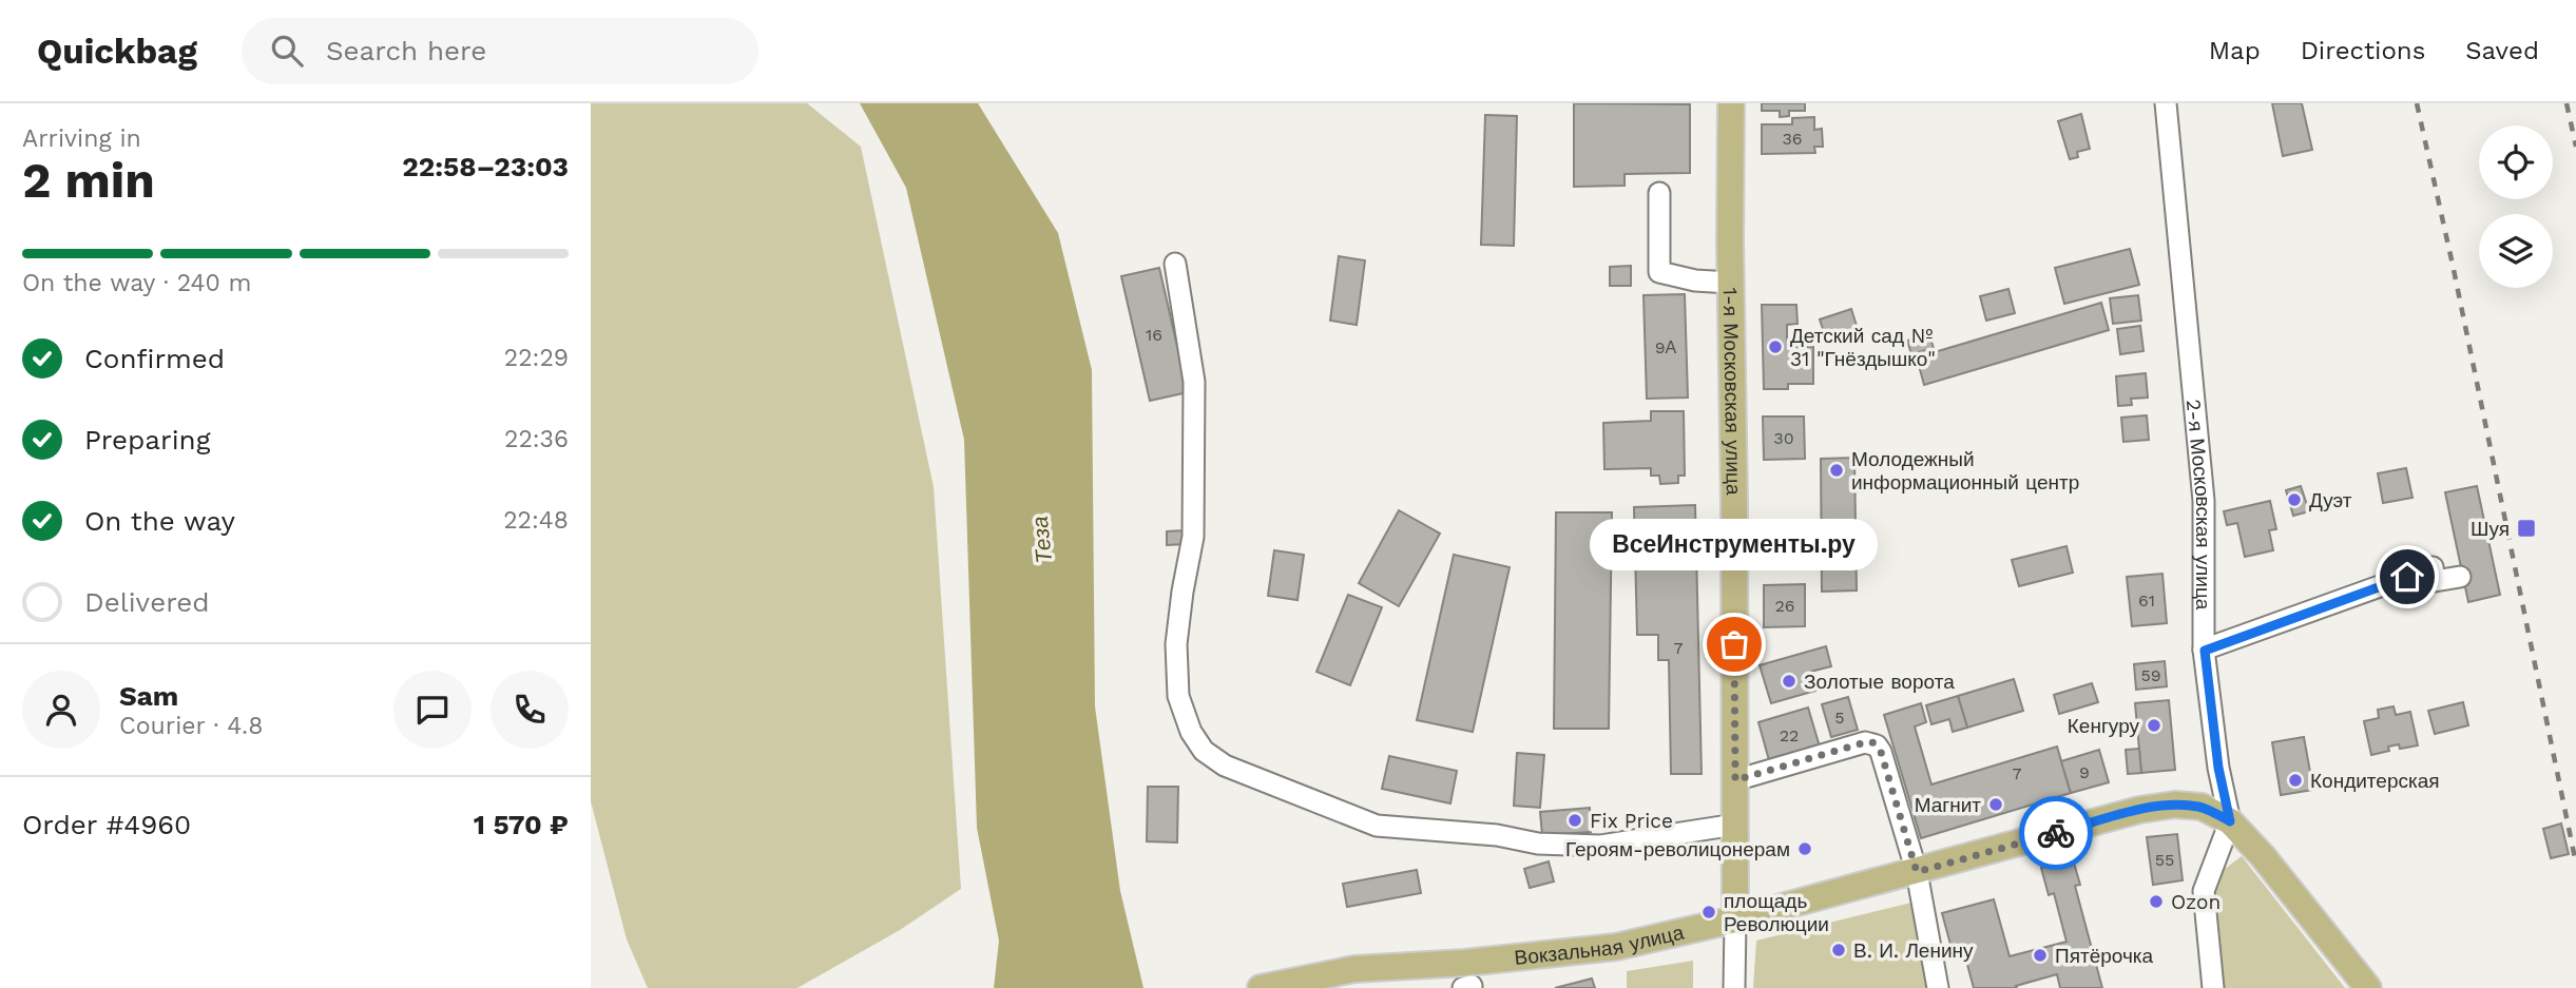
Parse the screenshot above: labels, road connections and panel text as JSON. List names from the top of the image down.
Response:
{
  "streets": {
    "main road": ["1-я Московская улица", "Вокзальная улица"],
    "street": ["2-я Московская улица"]
  },
  "crossings": [
    ["1-я Московская улица", "Вокзальная улица"],
    ["2-я Московская улица", "Вокзальная улица"]
  ],
  "water": ["Теза"],
  "places": {
    "other": [
      "Детский сад № 31 \"Гнёздышко\"",
      "Молодежный информационный центр",
      "Дуэт",
      "ВсеИнструменты.ру",
      "Золотые ворота",
      "Кенгуру",
      "Кондитерская",
      "Магнит",
      "Fix Price",
      "Героям-револицонерам",
      "Ozon",
      "площадь Революции",
      "В. И. Ленину",
      "Пятёрочка"
    ],
    "transit": ["Шуя"]
  },
  "house_numbers": [
    "36",
    "16",
    "9А",
    "30",
    "61",
    "26",
    "7",
    "59",
    "5",
    "22",
    "9",
    "7",
    "55"
  ],
  "page": {
    "header": "Quickbag",
    "search": "Search here",
    "nav": ["Map", "Directions", "Saved"],
    "heading": ["2 min", "Arriving in", "22:58–23:03"],
    "panel": [
      "Sam",
      "Courier · 4.8",
      "Order #4960",
      "1 570 ₽"
    ],
    "bar": "On the way · 240 m",
    "list": [
      ["Confirmed", "22:29"],
      ["Preparing", "22:36"],
      ["On the way", "22:48"],
      "Delivered"
    ],
    "bubble": "ВсеИнструменты.ру"
  }
}
